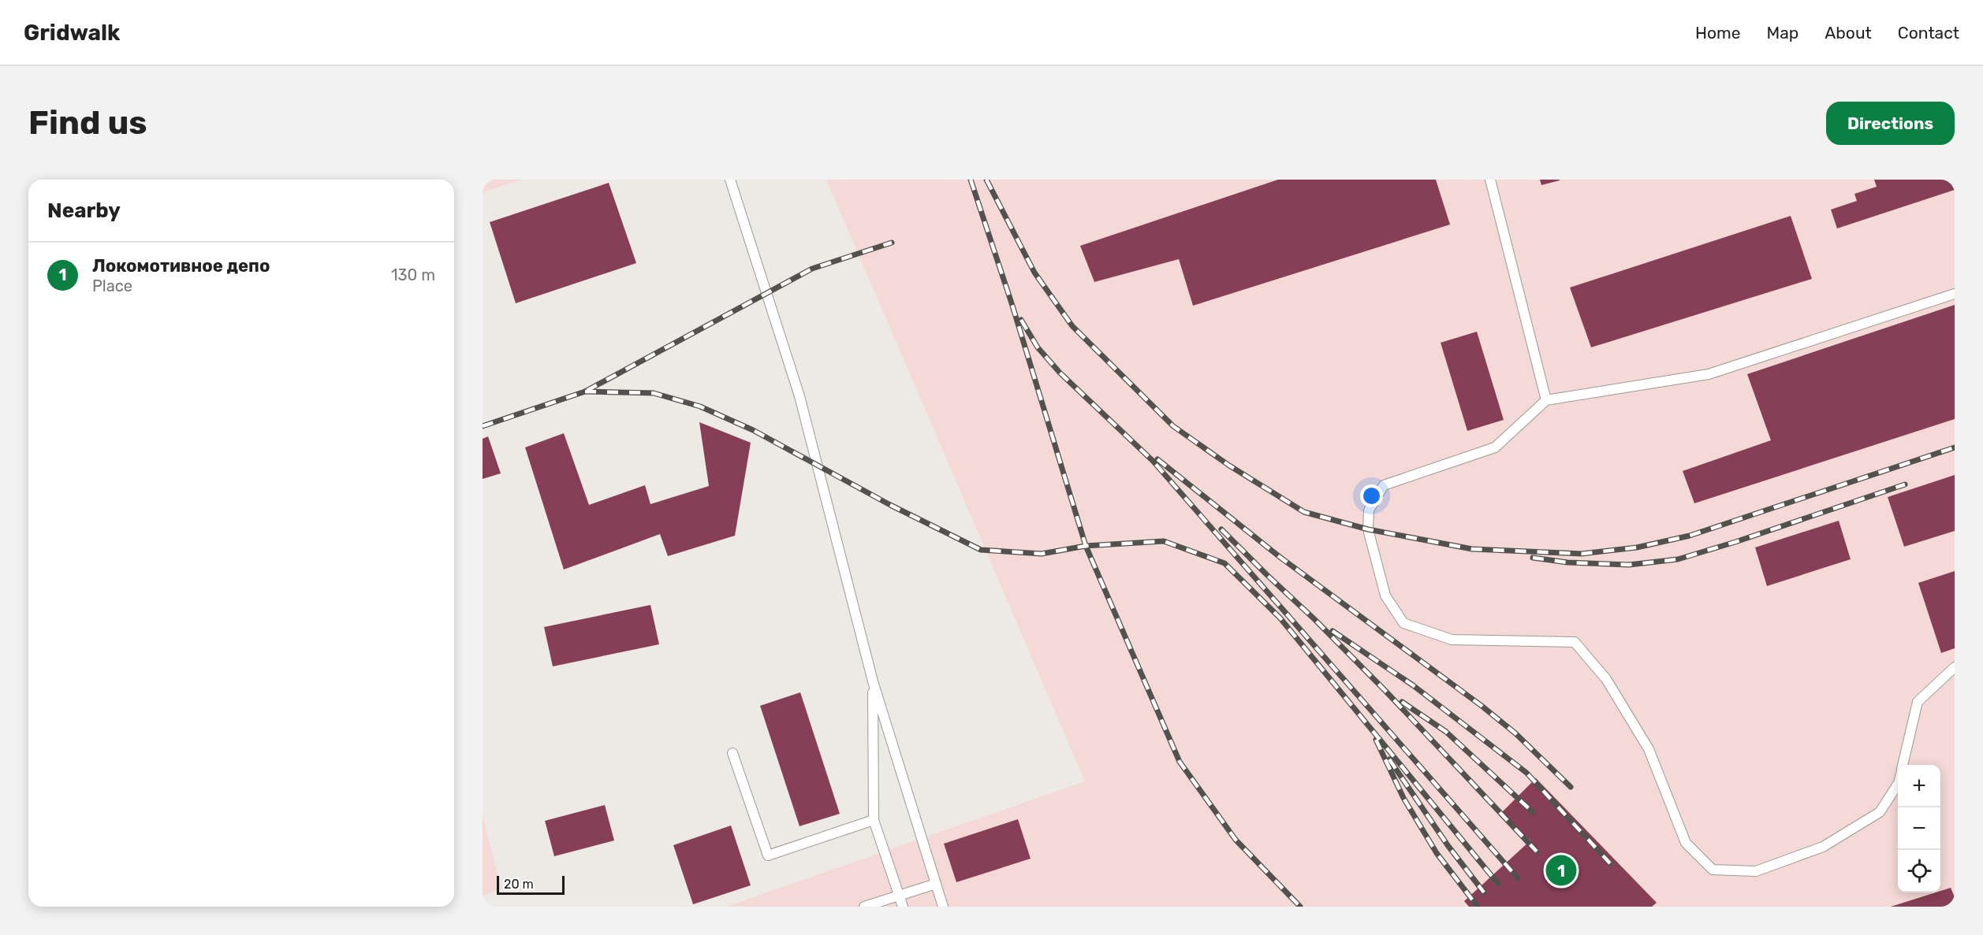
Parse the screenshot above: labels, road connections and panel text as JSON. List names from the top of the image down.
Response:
{
  "scale_bar": "20 m",
  "page": {
    "header": "Gridwalk",
    "nav": [
      "Home",
      "Map",
      "About",
      "Contact"
    ],
    "buttons": "Directions",
    "title": "Find us",
    "heading": "Nearby",
    "list": [
      {
        "mark": "1",
        "name": "Локомотивное депо",
        "note": "Place",
        "value": "130 m"
      }
    ],
    "map_buttons": ["+", "−"],
    "pins": "1",
    "scale": "20 m"
  }
}
